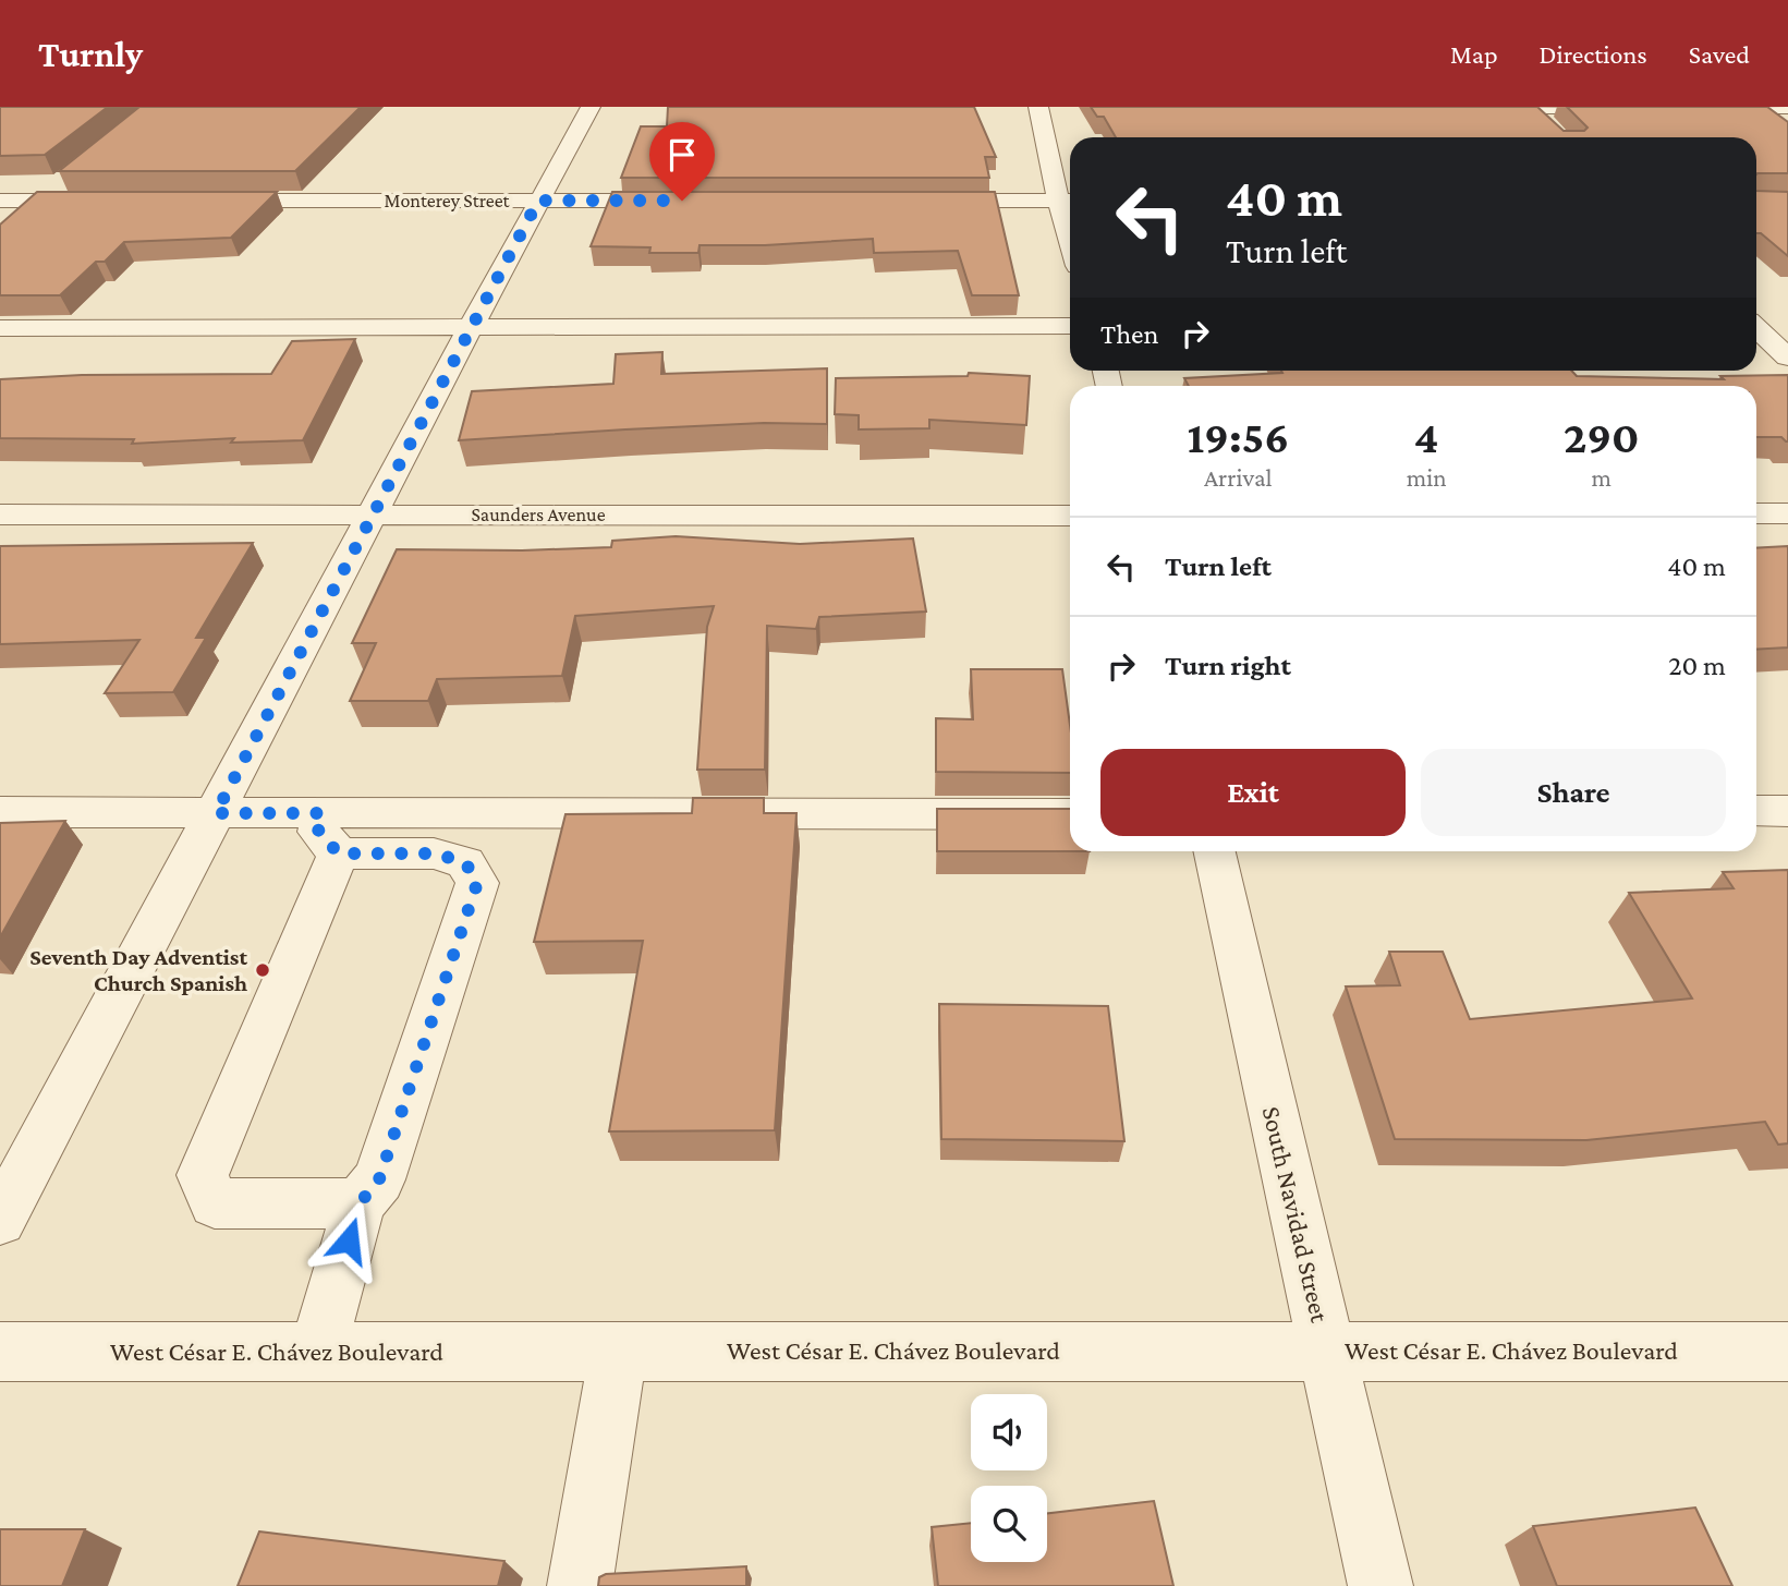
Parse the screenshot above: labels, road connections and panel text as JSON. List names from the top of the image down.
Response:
{
  "streets": {
    "street": [
      "Monterey Street",
      "Saunders Avenue",
      "South Navidad Street",
      "West César E. Chávez Boulevard"
    ]
  },
  "crossings": [
    ["South Navidad Street", "West César E. Chávez Boulevard"]
  ],
  "places": ["Seventh Day Adventist Church Spanish"],
  "page": {
    "header": "Turnly",
    "nav": ["Map", "Directions", "Saved"],
    "turn": ["40 m", "Turn left"],
    "then": "Then",
    "eta": [
      "19:56",
      "Arrival",
      "4",
      "min",
      "290",
      "m"
    ],
    "list": [
      {
        "name": "Turn left",
        "value": "40 m"
      },
      {
        "name": "Turn right",
        "value": "20 m"
      }
    ],
    "buttons": ["Exit", "Share"]
  }
}
